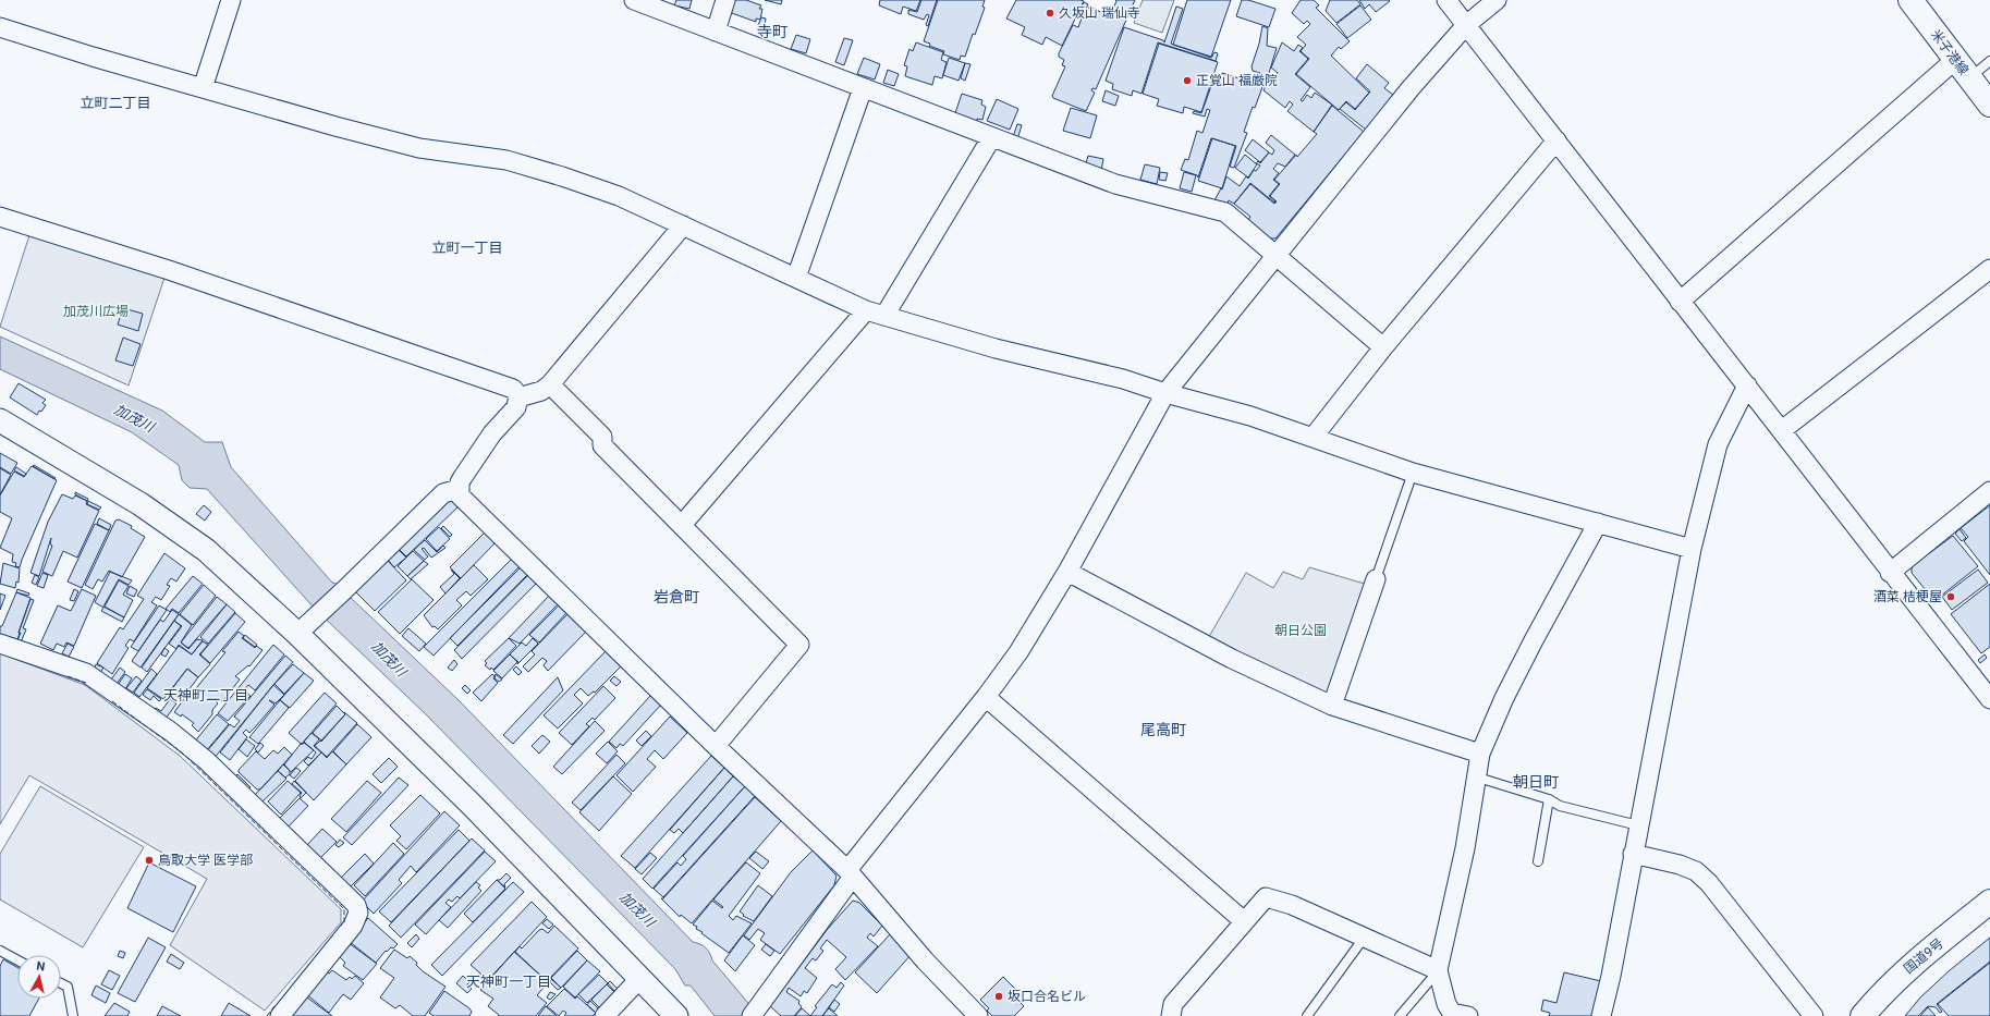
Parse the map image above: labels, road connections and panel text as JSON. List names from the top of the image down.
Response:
{
  "streets": {
    "main road": ["米子港線", "国道9号"]
  },
  "districts": [
    "寺町",
    "立町二丁目",
    "立町一丁目",
    "岩倉町",
    "天神町二丁目",
    "尾高町",
    "朝日町",
    "天神町一丁目"
  ],
  "water": ["加茂川"],
  "parks": ["加茂川広場", "朝日公園"],
  "places": [
    "久坂山 瑞仙寺",
    "正覚山 福厳院",
    "酒菜 桔梗屋",
    "鳥取大学 医学部",
    "坂口合名ビル"
  ],
  "north": "top"
}
